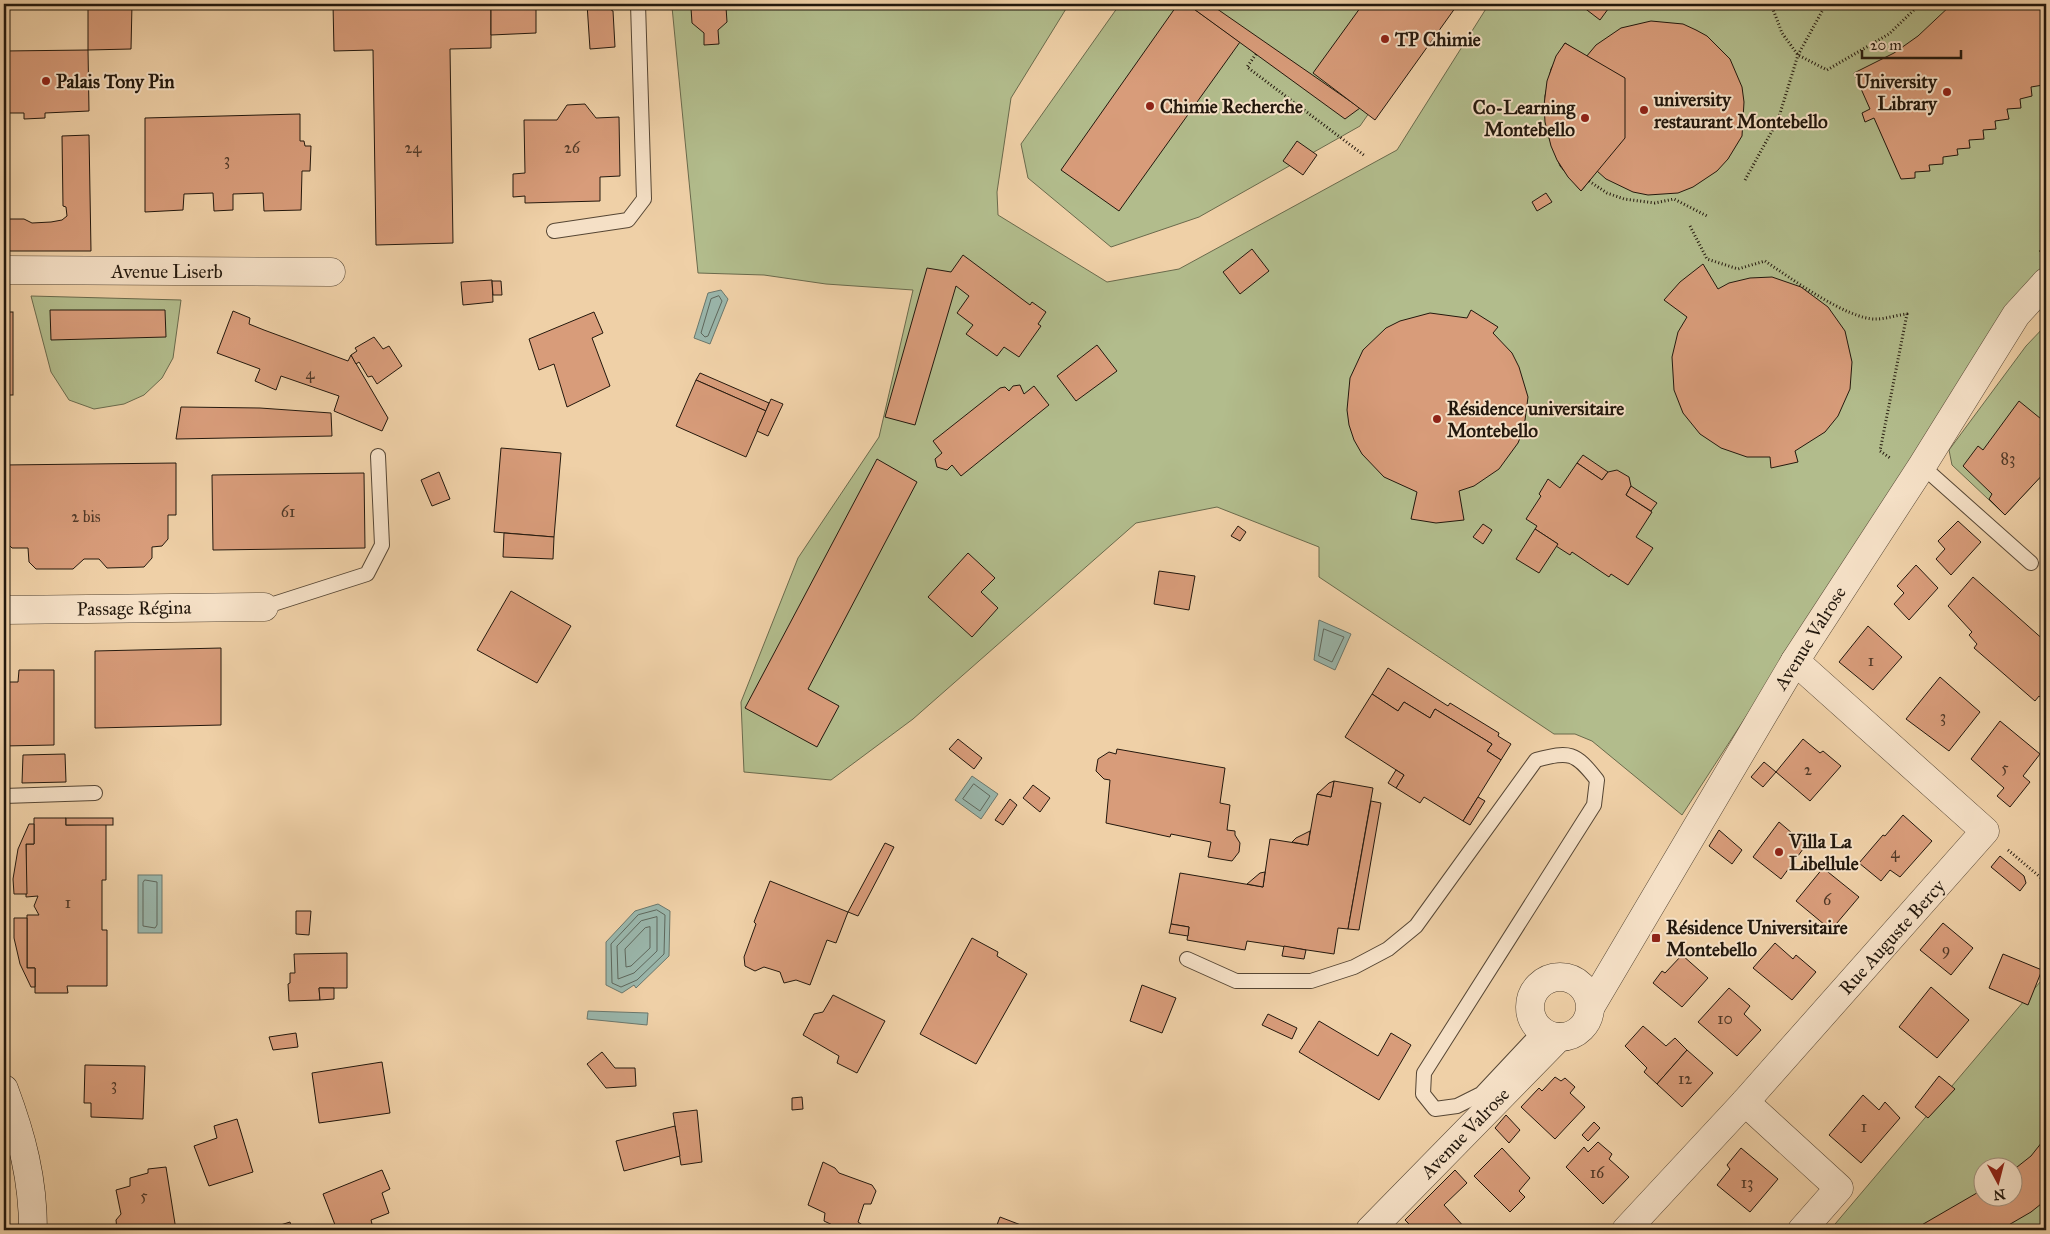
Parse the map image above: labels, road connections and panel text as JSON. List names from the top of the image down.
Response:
{
  "streets": {
    "street": [
      "Avenue Liserb",
      "Passage Régina",
      "Avenue Valrose",
      "Rue Auguste Bercy"
    ]
  },
  "places": {
    "other": [
      "TP Chimie",
      "Palais Tony Pin",
      "University Library",
      "Chimie Recherche",
      "university restaurant Montebello",
      "Co-Learning Montebello",
      "Résidence universitaire Montebello",
      "Villa La Libellule"
    ],
    "transit": ["Résidence Universitaire Montebello"]
  },
  "house_numbers": [
    "24",
    "26",
    "3",
    "4",
    "83",
    "61",
    "2 bis",
    "1",
    "3",
    "5",
    "2",
    "4",
    "6",
    "1",
    "9",
    "10",
    "12",
    "3",
    "1",
    "16",
    "13",
    "5"
  ],
  "scale_bar": "20 m",
  "north": "bottom"
}
